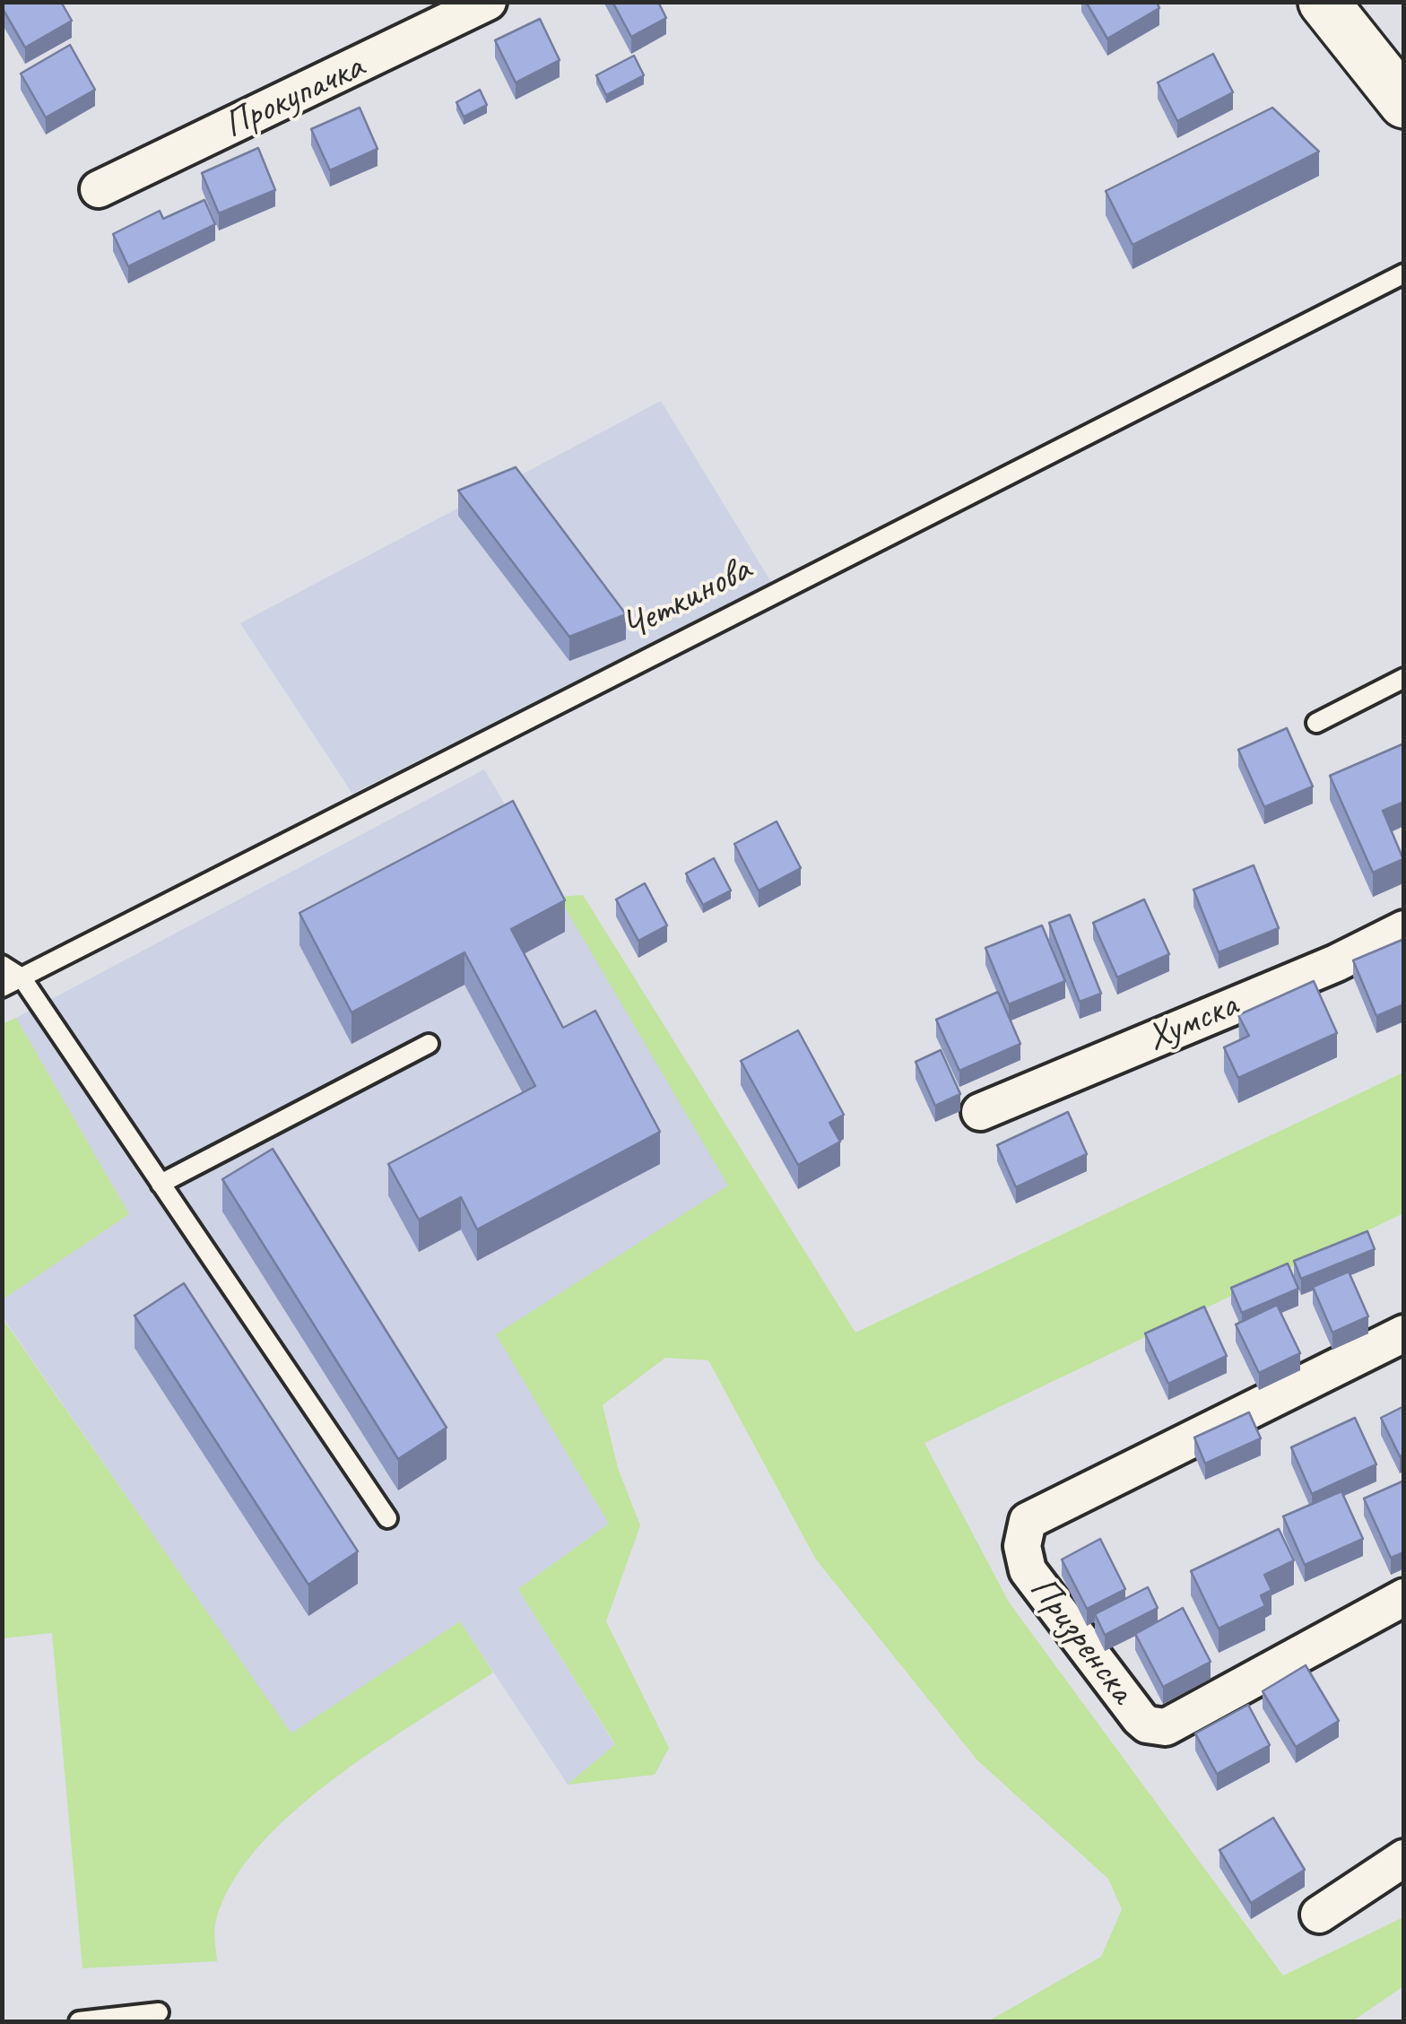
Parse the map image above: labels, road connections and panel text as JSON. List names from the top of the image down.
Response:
{
  "streets": {
    "street": ["Прокупачка", "Хумска", "Призренска"],
    "lane": ["Четкинова"]
  }
}
